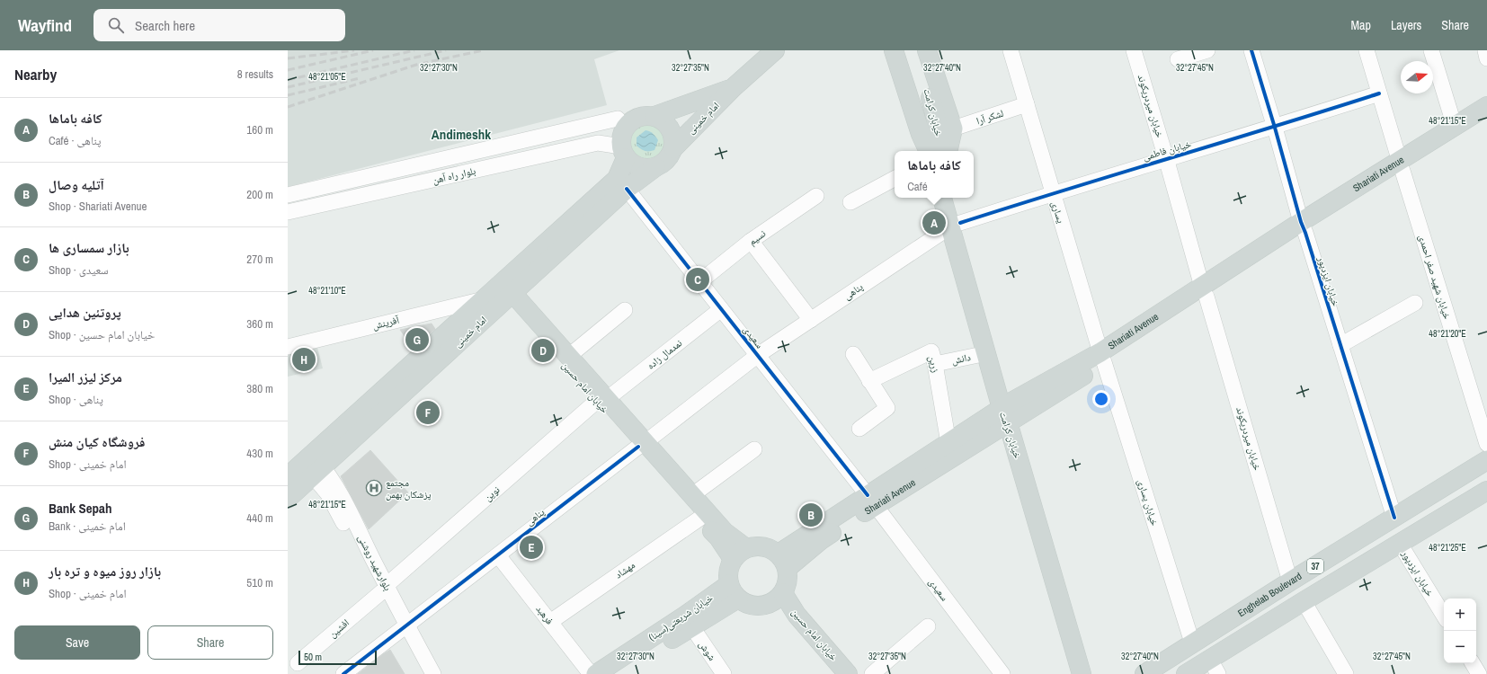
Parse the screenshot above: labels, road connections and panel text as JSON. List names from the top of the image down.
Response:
{
  "streets": {
    "main road": [
      "خیابان کرامت",
      "امام خمینی",
      "Shariati Avenue",
      "خیابان امام حسین",
      "37",
      "Enghelab Boulevard",
      "خیابان شریعتی(سینا)"
    ],
    "street": [
      "خیابان میردریکوند",
      "لشکر آرا",
      "خیابان فاطمی",
      "بلوار راه آهن",
      "یساری",
      "نسیم",
      "خیابان شهید صفر احمدی",
      "خیابان ایزدپور",
      "پناهی",
      "آفرینش",
      "سعیدی",
      "نمدمال زاده",
      "دانش",
      "زرین",
      "نوین",
      "خیابان یساری",
      "بلوارشهید روشنی",
      "مهشاد",
      "فرهبد",
      "افشین",
      "شوش"
    ]
  },
  "crossings": [
    ["خیابان میردریکوند", "خیابان فاطمی"],
    ["خیابان میردریکوند", "Shariati Avenue"],
    ["خیابان میردریکوند", "Enghelab Boulevard"],
    ["خیابان کرامت", "خیابان فاطمی"],
    ["خیابان کرامت", "Shariati Avenue"],
    ["خیابان کرامت", "پناهی"],
    ["خیابان کرامت", "دانش"],
    ["لشکر آرا", "یساری"],
    ["امام خمینی", "بلوار راه آهن"],
    ["امام خمینی", "آفرینش"],
    ["امام خمینی", "سعیدی"],
    ["امام خمینی", "خیابان امام حسین"],
    ["امام خمینی", "بلوارشهید روشنی"],
    ["خیابان فاطمی", "یساری"],
    ["خیابان فاطمی", "خیابان شهید صفر احمدی"],
    ["خیابان فاطمی", "خیابان ایزدپور"],
    ["خیابان فاطمی", "پناهی"],
    ["Shariati Avenue", "یساری"],
    ["Shariati Avenue", "خیابان شهید صفر احمدی"],
    ["Shariati Avenue", "خیابان ایزدپور"],
    ["Shariati Avenue", "سعیدی"],
    ["Shariati Avenue", "زرین"],
    ["Shariati Avenue", "خیابان امام حسین"],
    ["Shariati Avenue", "خیابان یساری"],
    ["Shariati Avenue", "خیابان شریعتی(سینا)"],
    ["یساری", "خیابان یساری"],
    ["نسیم", "سعیدی"],
    ["خیابان ایزدپور", "37"],
    ["خیابان ایزدپور", "Enghelab Boulevard"],
    ["پناهی", "سعیدی"],
    ["پناهی", "خیابان امام حسین"],
    ["پناهی", "بلوارشهید روشنی"],
    ["پناهی", "فرهبد"],
    ["سعیدی", "نمدمال زاده"],
    ["نمدمال زاده", "خیابان امام حسین"],
    ["نمدمال زاده", "نوین"],
    ["دانش", "زرین"],
    ["خیابان امام حسین", "نوین"],
    ["خیابان امام حسین", "مهشاد"],
    ["خیابان امام حسین", "خیابان شریعتی(سینا)"],
    ["نوین", "بلوارشهید روشنی"],
    ["نوین", "افشین"],
    ["خیابان یساری", "Enghelab Boulevard"],
    ["بلوارشهید روشنی", "افشین"],
    ["مهشاد", "فرهبد"],
    ["خیابان شریعتی(سینا)", "شوش"]
  ],
  "districts": ["Andimeshk"],
  "places": {
    "hospital": ["مجتمع پزشکان بهمن"]
  },
  "scale_bar": "50 m",
  "north": "right",
  "page": {
    "header": "Wayfind",
    "search": "Search here",
    "nav": ["Map", "Layers", "Share"],
    "heading": ["Nearby", "8 results"],
    "list": [
      {
        "mark": "A",
        "name": "کافه باماها",
        "note": "Café · پناهی",
        "value": "160 m"
      },
      {
        "mark": "B",
        "name": "آتلیه وصال",
        "note": "Shop · Shariati Avenue",
        "value": "200 m"
      },
      {
        "mark": "C",
        "name": "بازار سمساری ها",
        "note": "Shop · سعیدی",
        "value": "270 m"
      },
      {
        "mark": "D",
        "name": "پروتئین هدایی",
        "note": "Shop · خیابان امام حسین",
        "value": "360 m"
      },
      {
        "mark": "E",
        "name": "مرکز لیزر المیرا",
        "note": "Shop · پناهی",
        "value": "380 m"
      },
      {
        "mark": "F",
        "name": "فروشگاه کیان منش",
        "note": "Shop · امام خمینی",
        "value": "430 m"
      },
      {
        "mark": "G",
        "name": "Bank Sepah",
        "note": "Bank · امام خمینی",
        "value": "440 m"
      },
      {
        "mark": "H",
        "name": "بازار روز میوه و تره بار",
        "note": "Shop · امام خمینی",
        "value": "510 m"
      }
    ],
    "popup": ["کافه باماها", "Café"],
    "pins": [
      "A",
      "C",
      "G",
      "D",
      "H",
      "F",
      "B",
      "E"
    ],
    "map_buttons": ["+", "−"],
    "buttons": ["Save", "Share"],
    "scale": "50 m"
  },
  "coordinates": [
    "32°27'30\"N",
    "32°27'35\"N",
    "32°27'40\"N",
    "32°27'45\"N",
    "48°21'05\"E",
    "48°21'15\"E",
    "48°21'10\"E",
    "48°21'20\"E",
    "48°21'25\"E"
  ]
}
